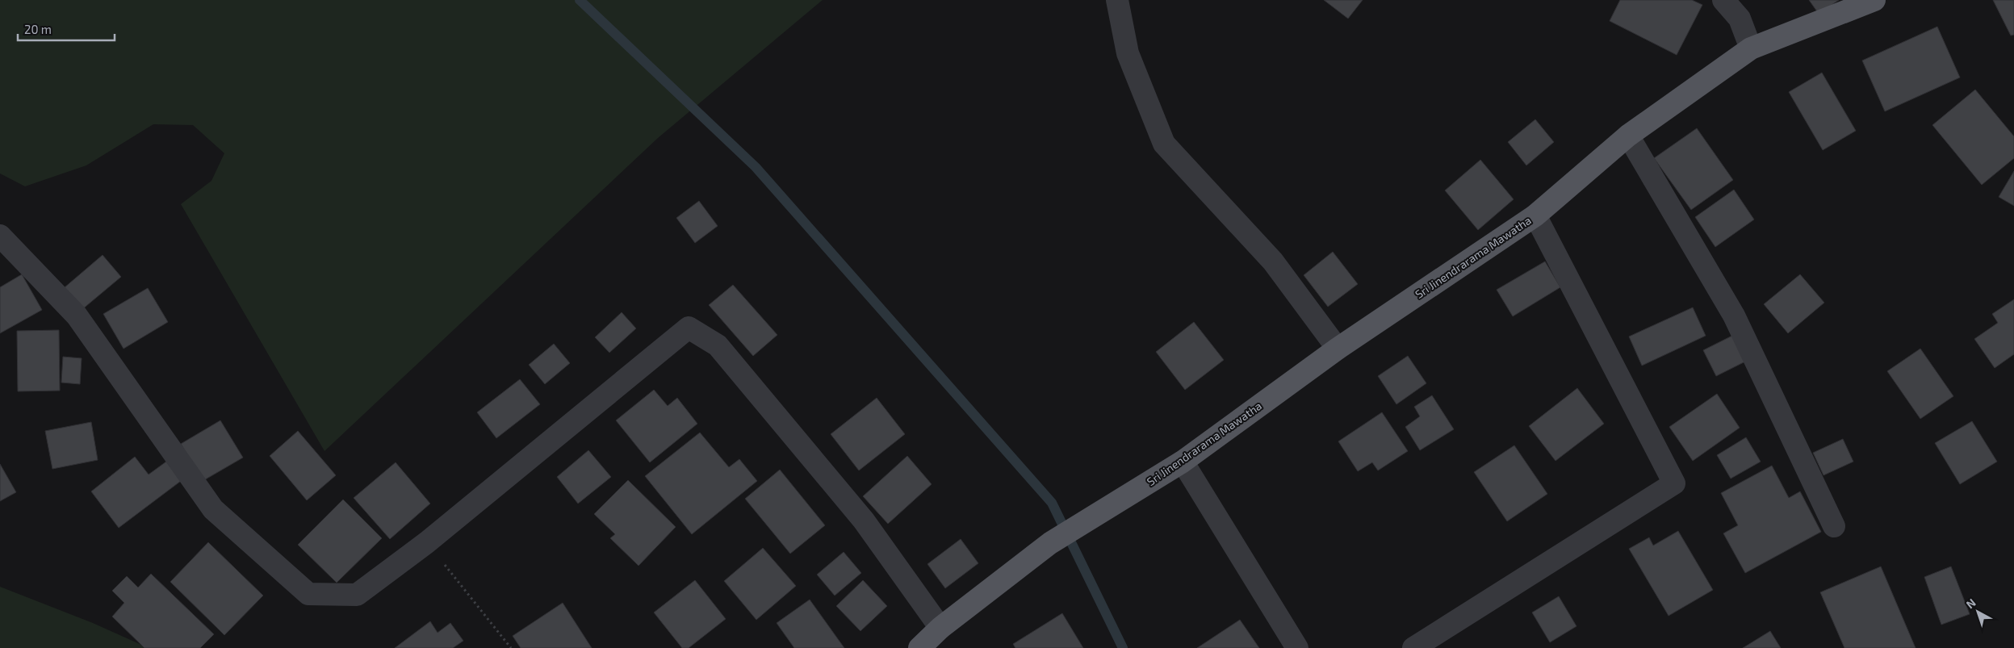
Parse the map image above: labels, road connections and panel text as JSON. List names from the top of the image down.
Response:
{
  "streets": {
    "main road": ["Sri Jinendrarama Mawatha"]
  },
  "scale_bar": "20 m",
  "north": "top left"
}
